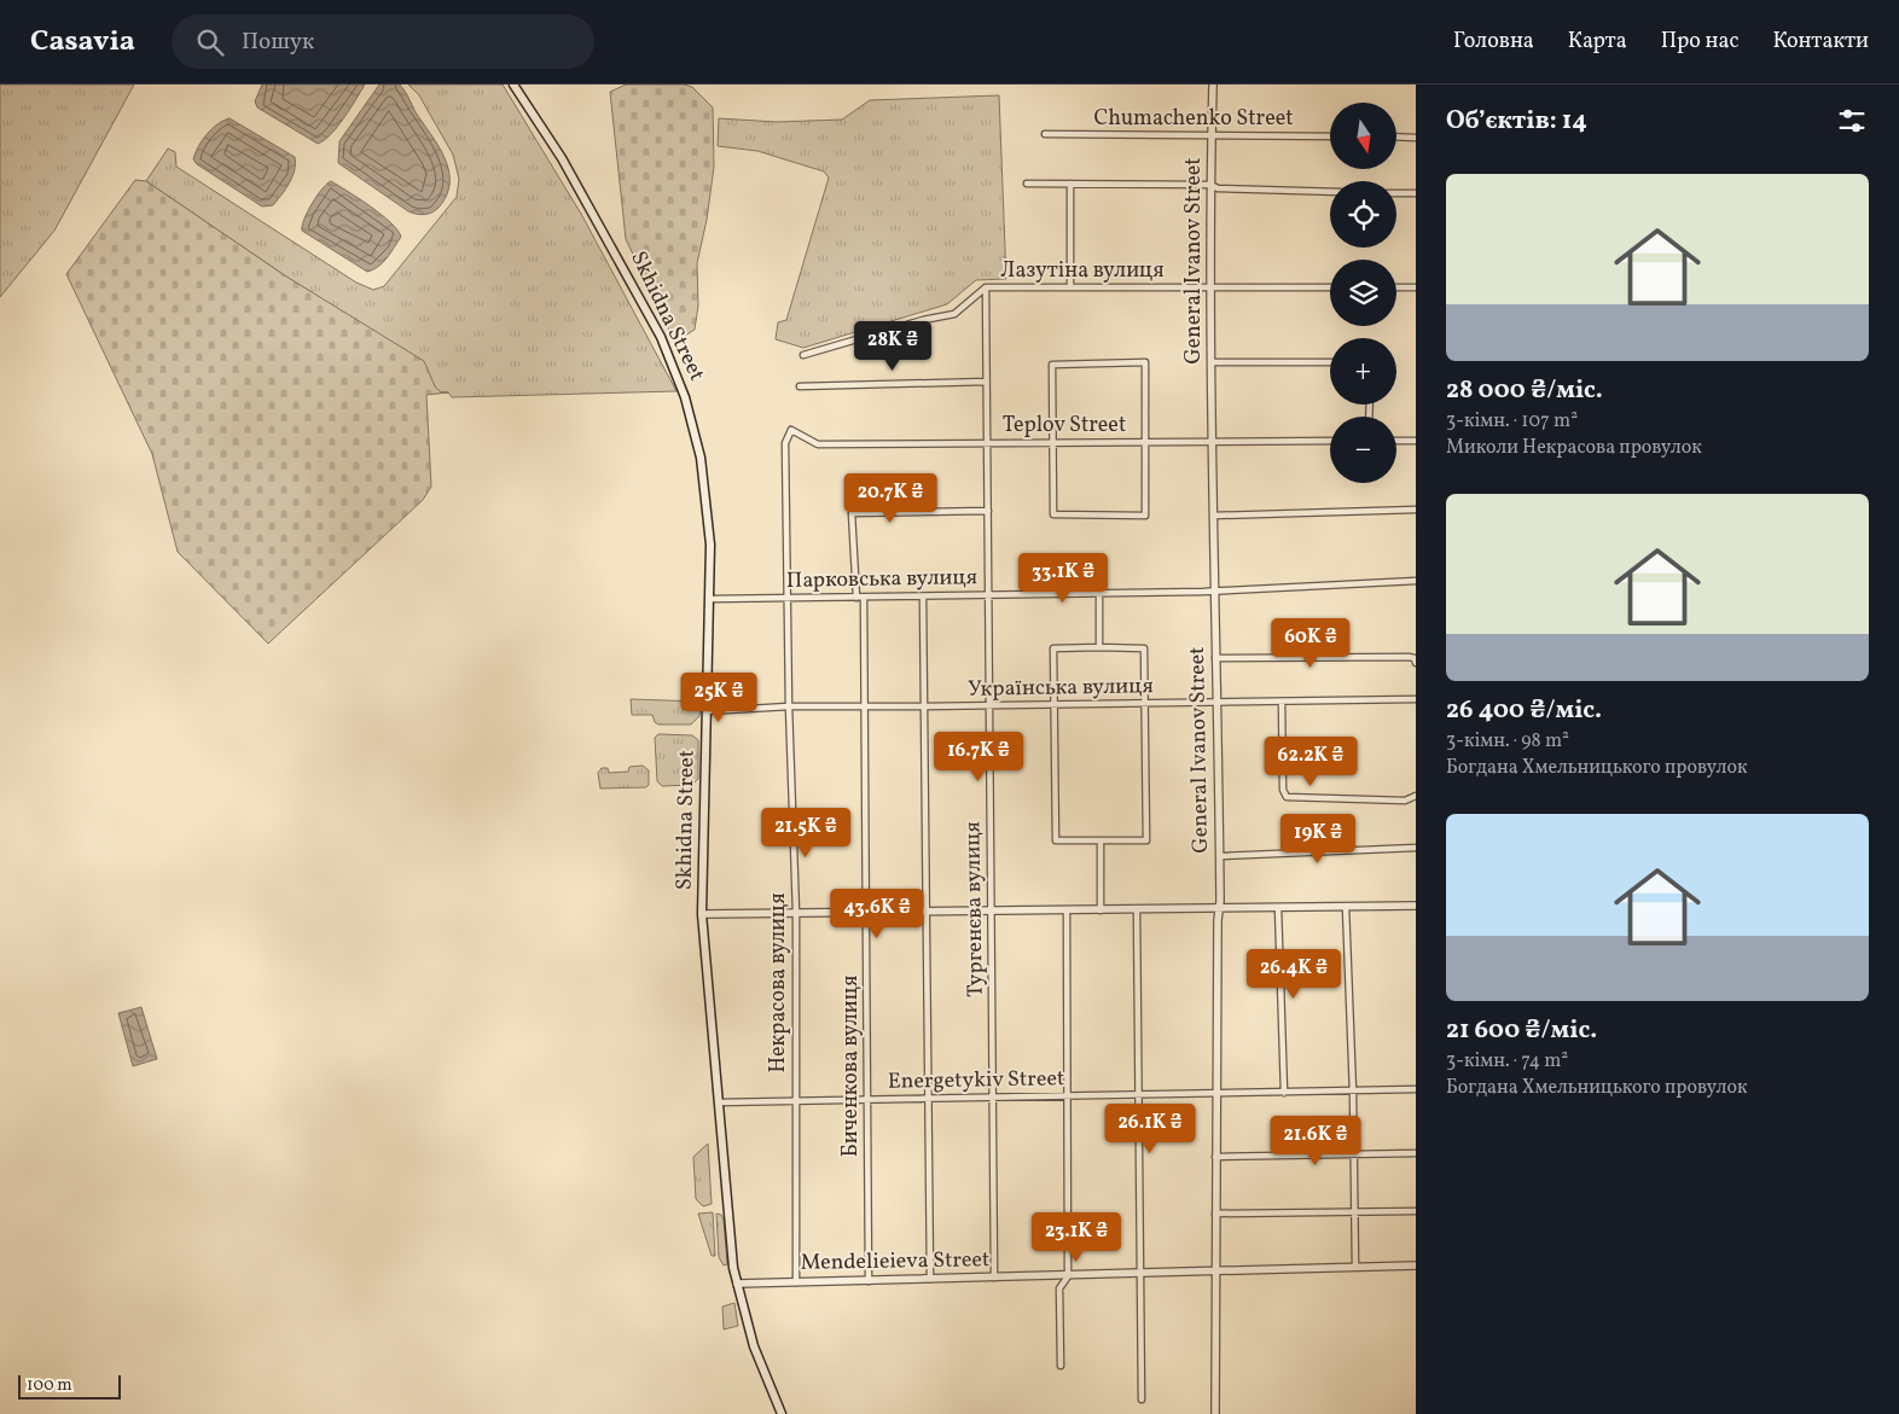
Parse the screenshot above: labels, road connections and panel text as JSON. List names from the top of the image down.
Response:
{
  "streets": {
    "main road": ["Skhidna Street"],
    "street": [
      "Chumachenko Street",
      "General Ivanov Street",
      "Лазутіна вулиця",
      "Teplov Street",
      "Парковська вулиця",
      "Українська вулиця",
      "Тургенєва вулиця",
      "Некрасова вулиця",
      "Биченкова вулиця",
      "Energetykiv Street",
      "Mendelieieva Street"
    ]
  },
  "crossings": [
    ["Chumachenko Street", "General Ivanov Street"],
    ["General Ivanov Street", "Лазутіна вулиця"],
    ["General Ivanov Street", "Teplov Street"],
    ["General Ivanov Street", "Парковська вулиця"],
    ["General Ivanov Street", "Українська вулиця"],
    ["General Ivanov Street", "Energetykiv Street"],
    ["General Ivanov Street", "Mendelieieva Street"],
    ["Лазутіна вулиця", "Тургенєва вулиця"],
    ["Skhidna Street", "Парковська вулиця"],
    ["Skhidna Street", "Українська вулиця"],
    ["Skhidna Street", "Energetykiv Street"],
    ["Skhidna Street", "Mendelieieva Street"],
    ["Teplov Street", "Тургенєва вулиця"],
    ["Teplov Street", "Некрасова вулиця"],
    ["Парковська вулиця", "Тургенєва вулиця"],
    ["Парковська вулиця", "Некрасова вулиця"],
    ["Парковська вулиця", "Биченкова вулиця"],
    ["Українська вулиця", "Тургенєва вулиця"],
    ["Українська вулиця", "Некрасова вулиця"],
    ["Українська вулиця", "Биченкова вулиця"],
    ["Тургенєва вулиця", "Energetykiv Street"],
    ["Тургенєва вулиця", "Mendelieieva Street"],
    ["Некрасова вулиця", "Energetykiv Street"],
    ["Некрасова вулиця", "Mendelieieva Street"],
    ["Биченкова вулиця", "Energetykiv Street"],
    ["Биченкова вулиця", "Mendelieieva Street"]
  ],
  "scale_bar": "100 m",
  "north": "bottom",
  "page": {
    "header": "Casavia",
    "search": "Пошук",
    "nav": [
      "Головна",
      "Карта",
      "Про нас",
      "Контакти"
    ],
    "heading": "Об’єктів: 14",
    "map_buttons": ["+", "−"],
    "list": [
      {
        "name": "28 000 ₴/міс.",
        "note": "3-кімн. · 107 m² · Миколи Некрасова провулок"
      },
      {
        "name": "26 400 ₴/міс.",
        "note": "3-кімн. · 98 m² · Богдана Хмельницького провулок"
      },
      {
        "name": "21 600 ₴/міс.",
        "note": "3-кімн. · 74 m² · Богдана Хмельницького провулок"
      }
    ],
    "price": [
      "28K ₴",
      "20.7K ₴",
      "33.1K ₴",
      "60K ₴",
      "25K ₴",
      "16.7K ₴",
      "62.2K ₴",
      "21.5K ₴",
      "19K ₴",
      "43.6K ₴",
      "26.4K ₴",
      "26.1K ₴",
      "21.6K ₴",
      "23.1K ₴"
    ],
    "scale": "100 m"
  }
}
